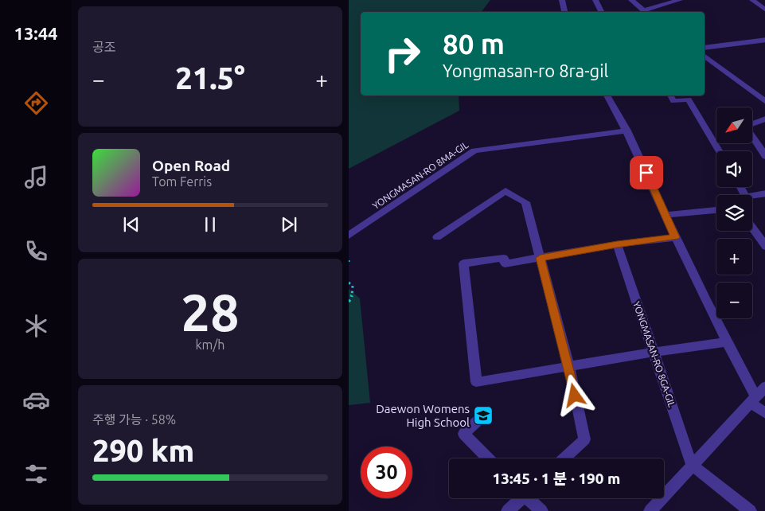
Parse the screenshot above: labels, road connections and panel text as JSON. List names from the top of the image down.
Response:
{
  "streets": {
    "street": ["YONGMASAN-RO 8MA-GIL", "YONGMASAN-RO 8GA-GIL"]
  },
  "places": {
    "school or university": ["Daewon Womens High School"]
  },
  "north": "bottom left",
  "page": {
    "tabs": "13:44",
    "tile": [
      "공조",
      ["28", "km/h"],
      ["주행 가능 · 58%", "290 km"]
    ],
    "turn": ["80 m", "Yongmasan-ro 8ra-gil"],
    "heat": ["−", "21.5°", "+"],
    "map_buttons": ["+", "−"],
    "song": ["Open Road", "Tom Ferris"],
    "limit": "30",
    "trip": "13:45 · 1 분 · 190 m"
  }
}
